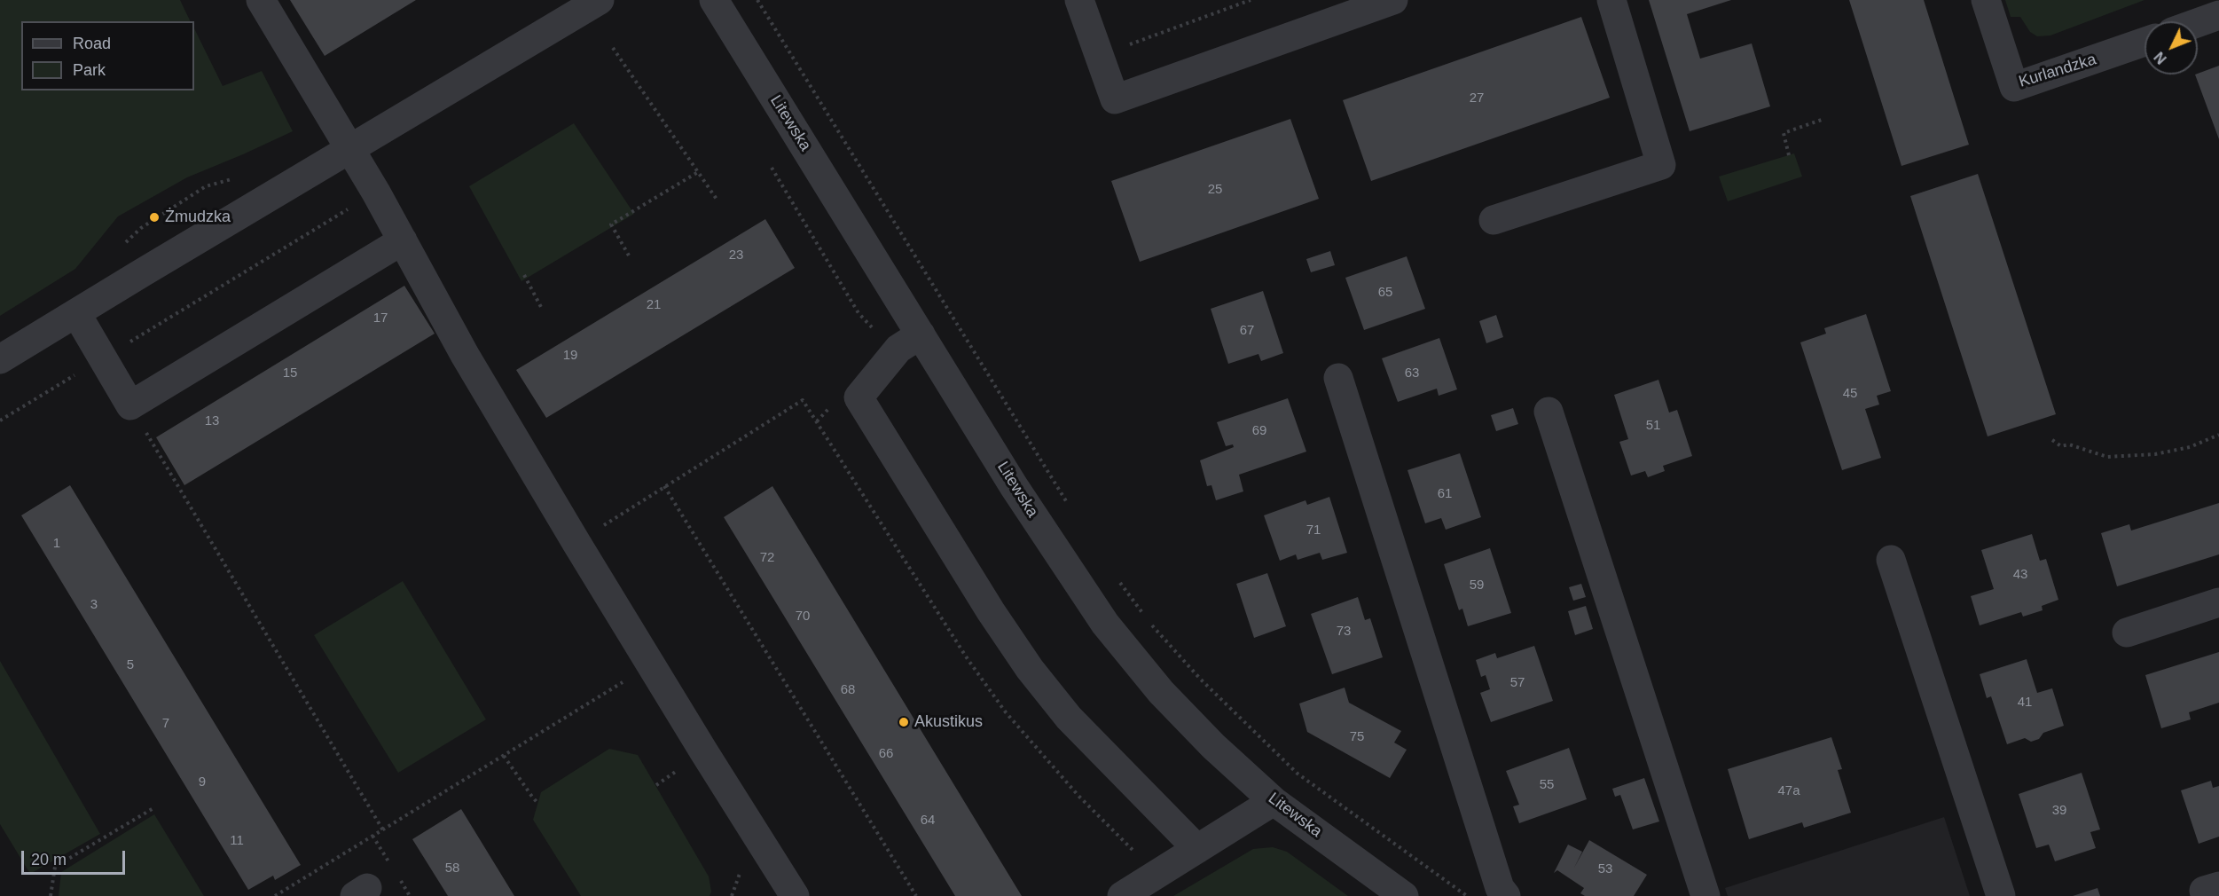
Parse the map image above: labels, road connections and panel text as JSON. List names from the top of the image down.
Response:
{
  "streets": {
    "street": ["Kurlandzka", "Litewska"]
  },
  "places": ["Żmudzka", "Akustikus"],
  "house_numbers": [
    "27",
    "25",
    "23",
    "65",
    "21",
    "17",
    "67",
    "19",
    "15",
    "63",
    "45",
    "13",
    "51",
    "69",
    "61",
    "71",
    "1",
    "72",
    "43",
    "59",
    "3",
    "70",
    "73",
    "5",
    "57",
    "68",
    "41",
    "7",
    "75",
    "66",
    "9",
    "55",
    "47a",
    "39",
    "64",
    "11",
    "58",
    "53"
  ],
  "legend": ["Road", "Park"],
  "scale_bar": "20 m",
  "north": "bottom left"
}
